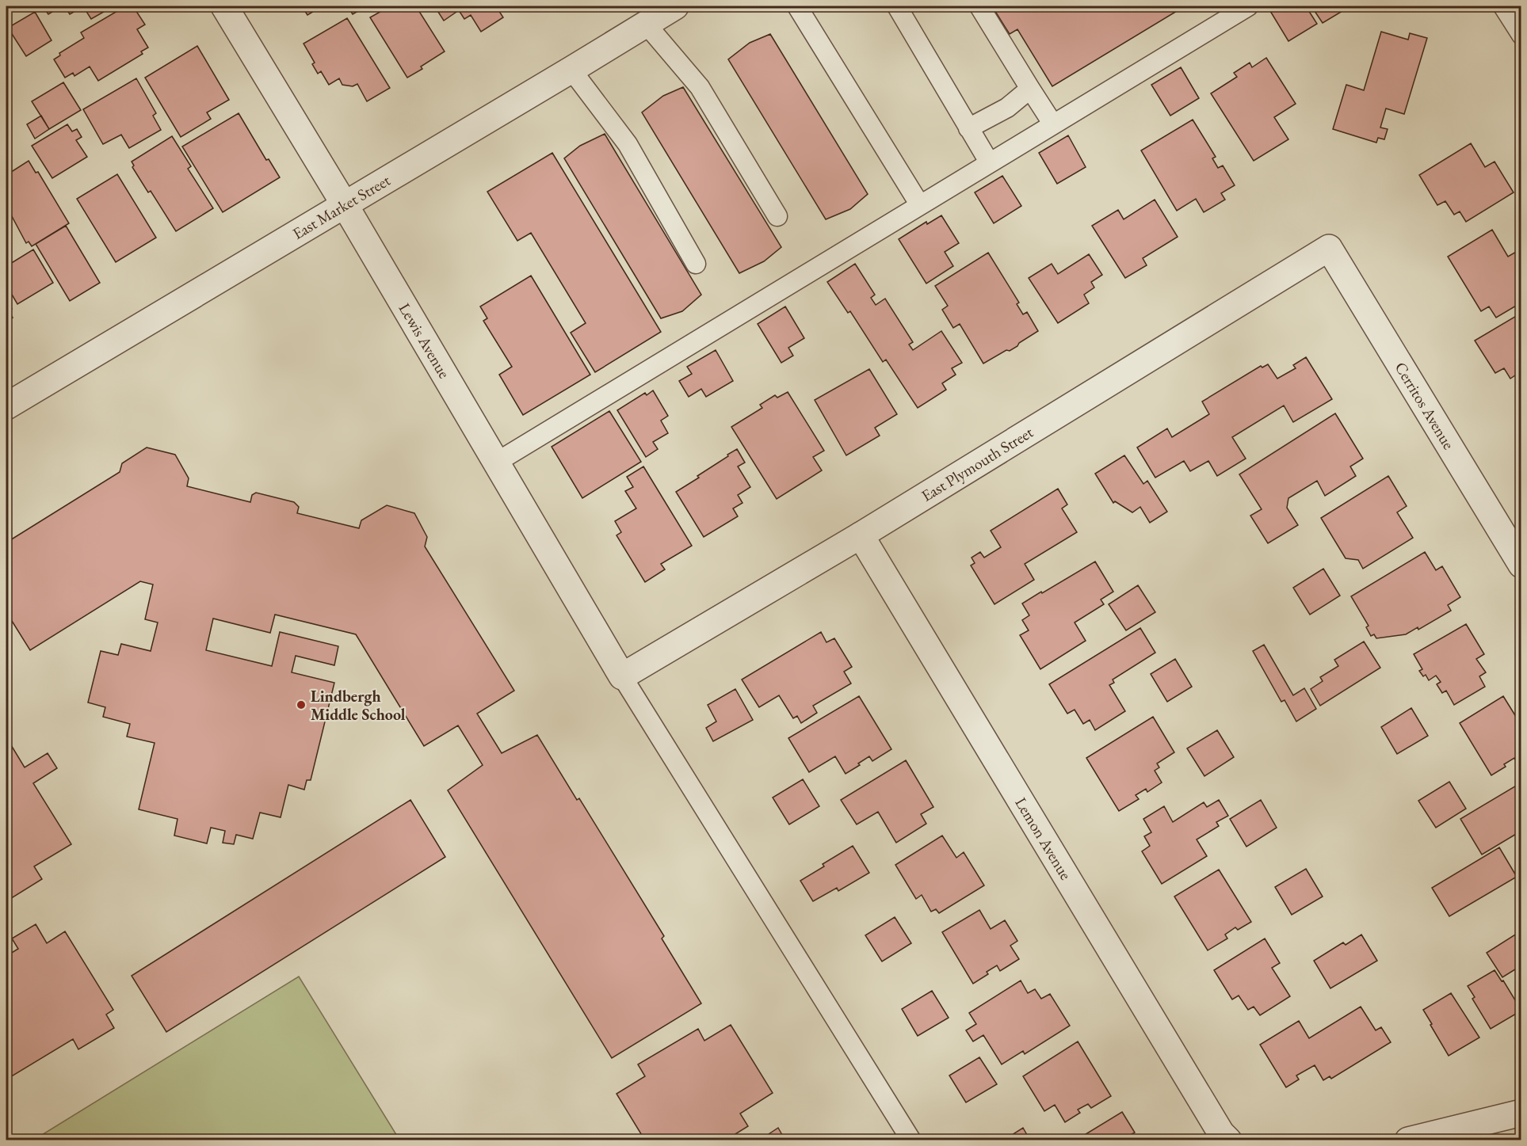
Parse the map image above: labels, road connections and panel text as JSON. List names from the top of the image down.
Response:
{
  "streets": {
    "street": [
      "East Market Street",
      "Lewis Avenue",
      "Cerritos Avenue",
      "East Plymouth Street",
      "Lemon Avenue"
    ]
  },
  "crossings": [
    ["East Market Street", "Lewis Avenue"],
    ["Lewis Avenue", "East Plymouth Street"],
    ["Cerritos Avenue", "East Plymouth Street"],
    ["East Plymouth Street", "Lemon Avenue"]
  ],
  "places": ["Lindbergh Middle School"]
}
